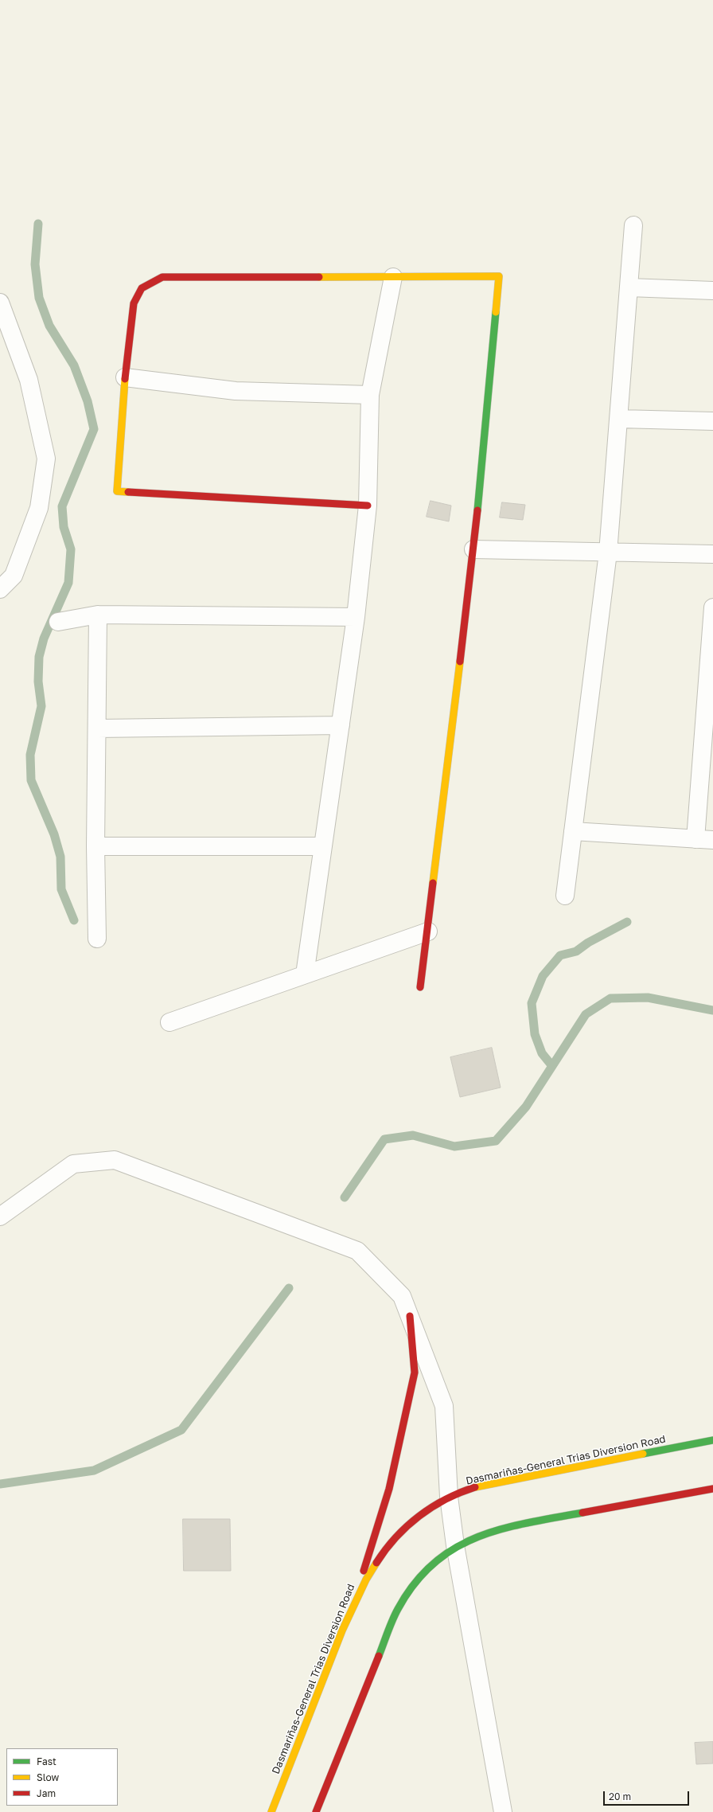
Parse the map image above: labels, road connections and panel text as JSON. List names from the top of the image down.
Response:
{
  "streets": {
    "street": ["Dasmariñas-General Trias Diversion Road"]
  },
  "legend": ["Fast", "Slow", "Jam"],
  "scale_bar": "20 m"
}
